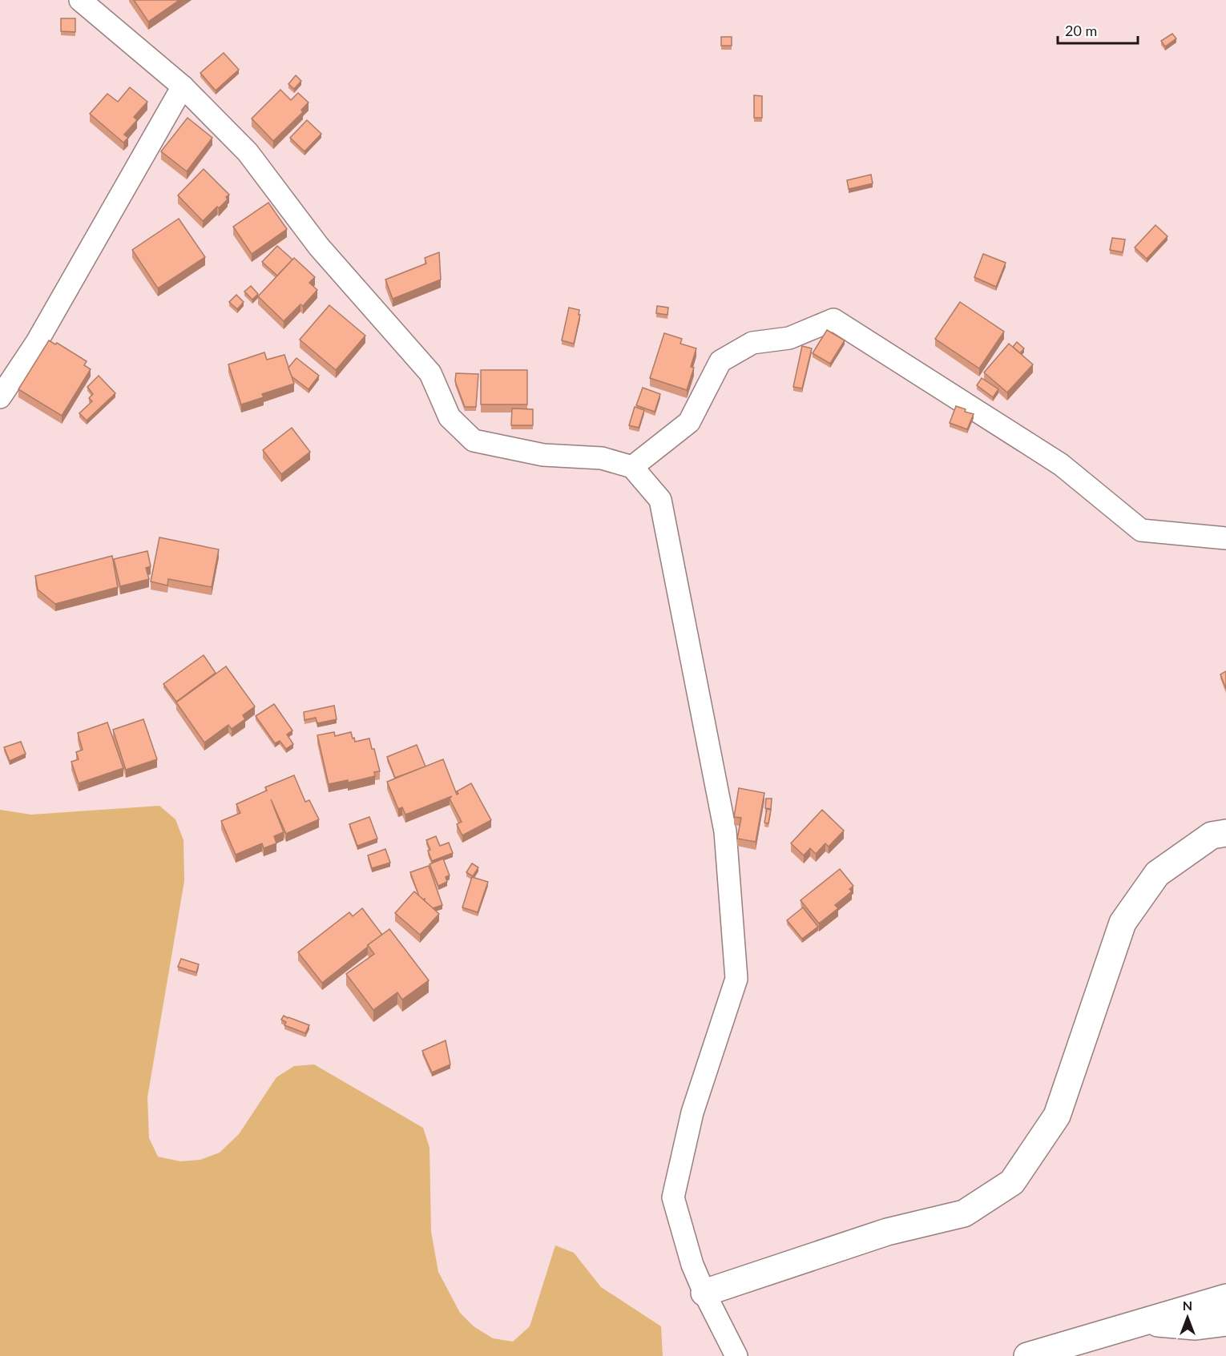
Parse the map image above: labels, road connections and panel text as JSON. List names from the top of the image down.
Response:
{
  "scale_bar": "20 m",
  "north": "top"
}
